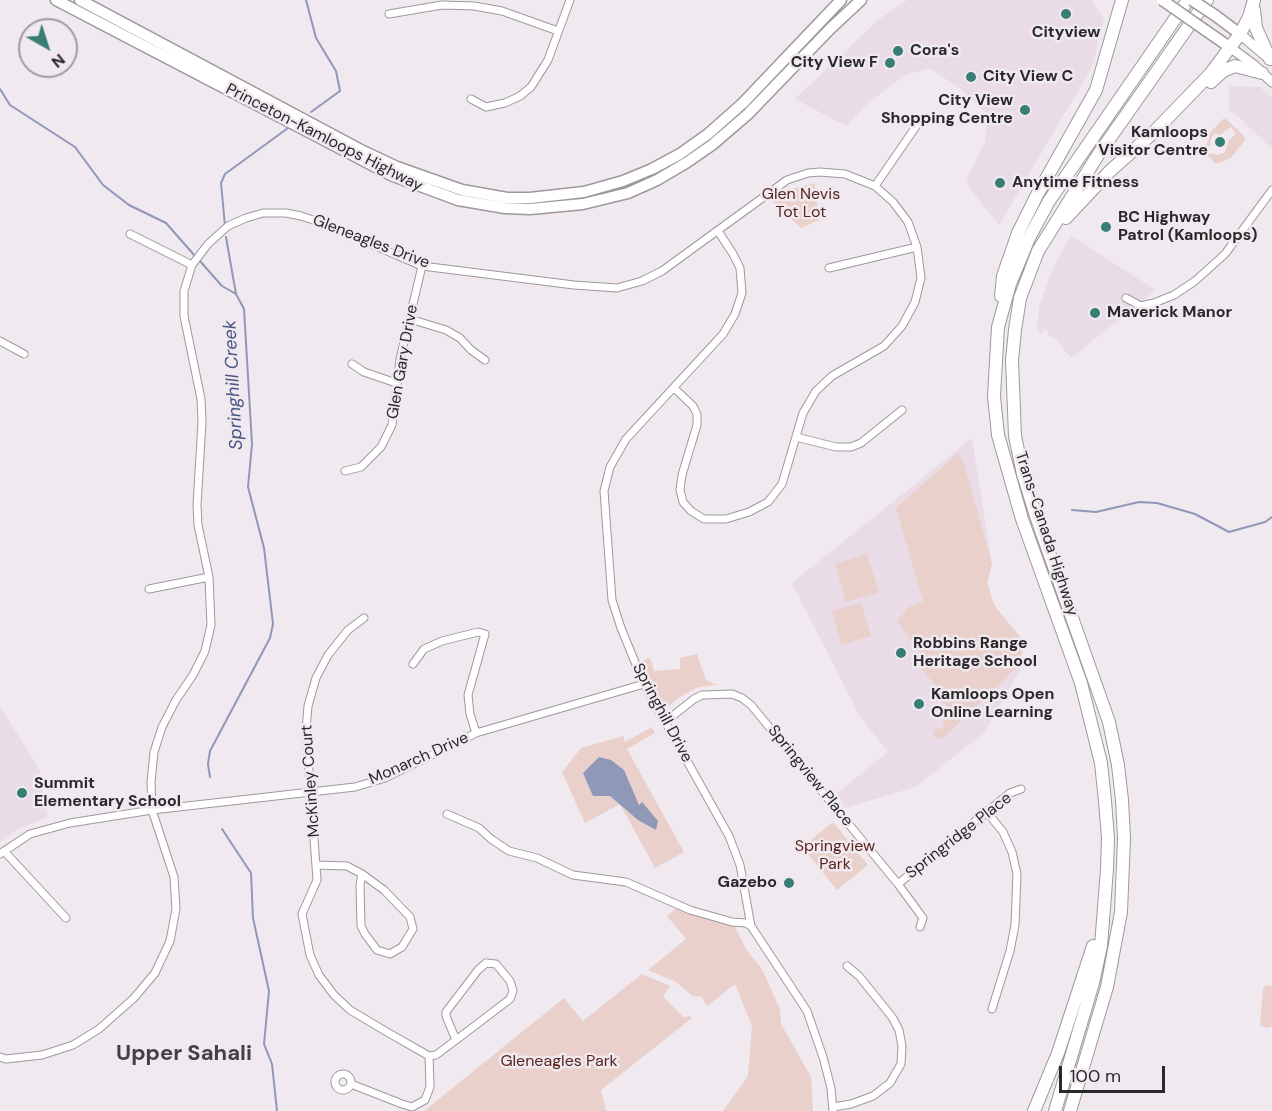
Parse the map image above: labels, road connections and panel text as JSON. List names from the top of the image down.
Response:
{
  "streets": {
    "highway": ["Trans-Canada Highway"],
    "main road": ["Princeton-Kamloops Highway"],
    "street": [
      "Gleneagles Drive",
      "Glen Gary Drive",
      "Springhill Drive",
      "Monarch Drive",
      "Springview Place",
      "McKinley Court",
      "Springridge Place"
    ]
  },
  "crossings": [
    ["Gleneagles Drive", "Glen Gary Drive"],
    ["Gleneagles Drive", "Springhill Drive"],
    ["Gleneagles Drive", "Monarch Drive"],
    ["Springhill Drive", "Monarch Drive"],
    ["Springhill Drive", "Springview Place"],
    ["Monarch Drive", "McKinley Court"],
    ["Springview Place", "Springridge Place"]
  ],
  "districts": ["Upper Sahali"],
  "water": ["Springhill Creek"],
  "parks": ["Glen Nevis Tot Lot", "Springview Park", "Gleneagles Park"],
  "places": [
    "Cityview",
    "Cora's",
    "City View F",
    "City View C",
    "City View Shopping Centre",
    "Kamloops Visitor Centre",
    "Anytime Fitness",
    "BC Highway Patrol (Kamloops)",
    "Maverick Manor",
    "Robbins Range Heritage School",
    "Kamloops Open Online Learning",
    "Summit Elementary School",
    "Gazebo"
  ],
  "scale_bar": "100 m",
  "north": "bottom right"
}
